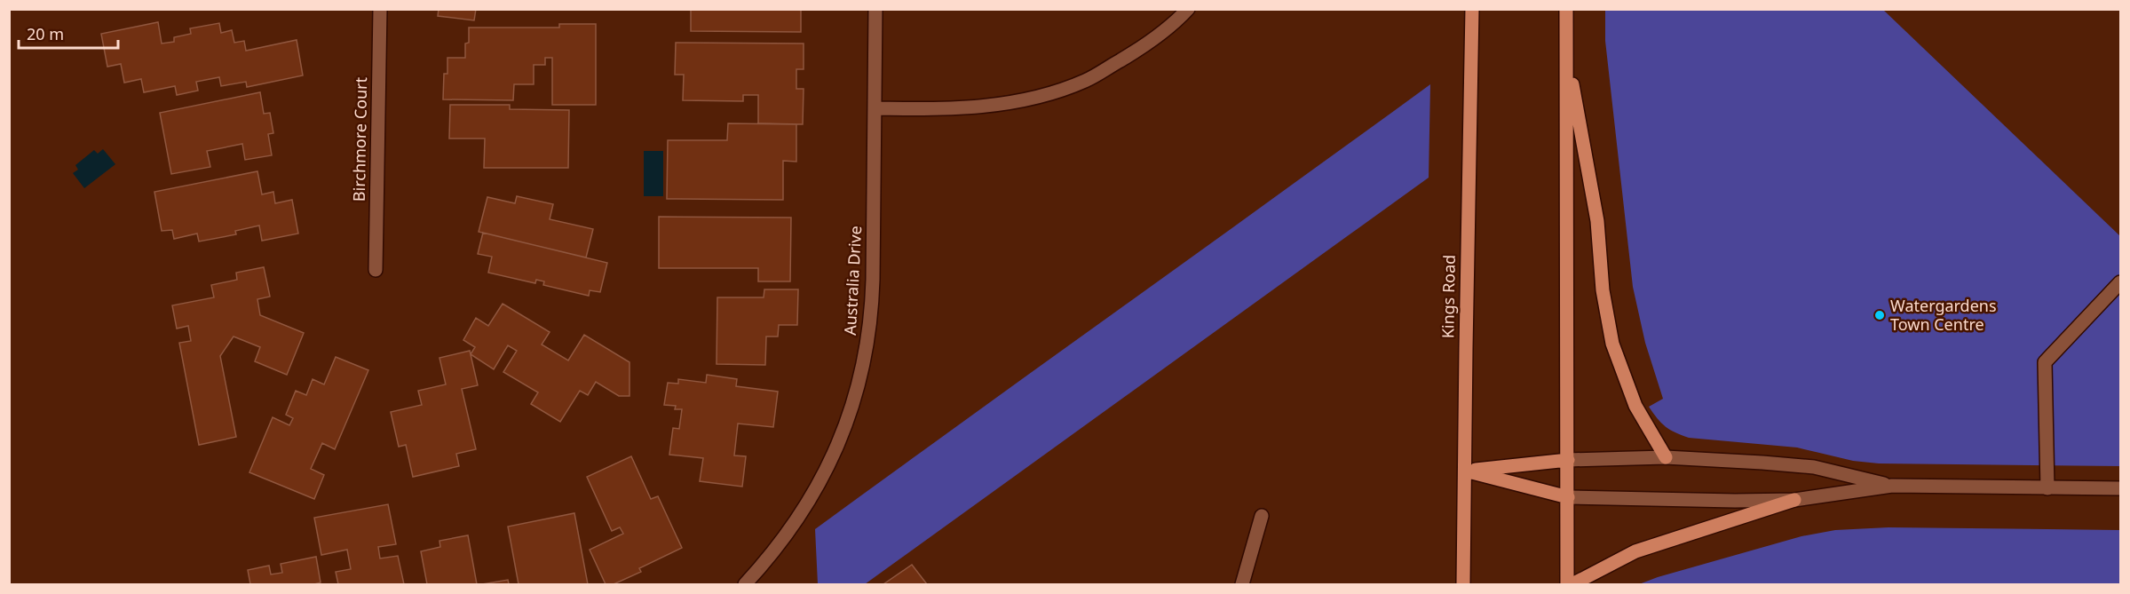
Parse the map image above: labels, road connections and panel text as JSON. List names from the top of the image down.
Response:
{
  "streets": {
    "main road": ["Kings Road"],
    "street": ["Birchmore Court", "Australia Drive"]
  },
  "places": ["Watergardens Town Centre"],
  "scale_bar": "20 m"
}
